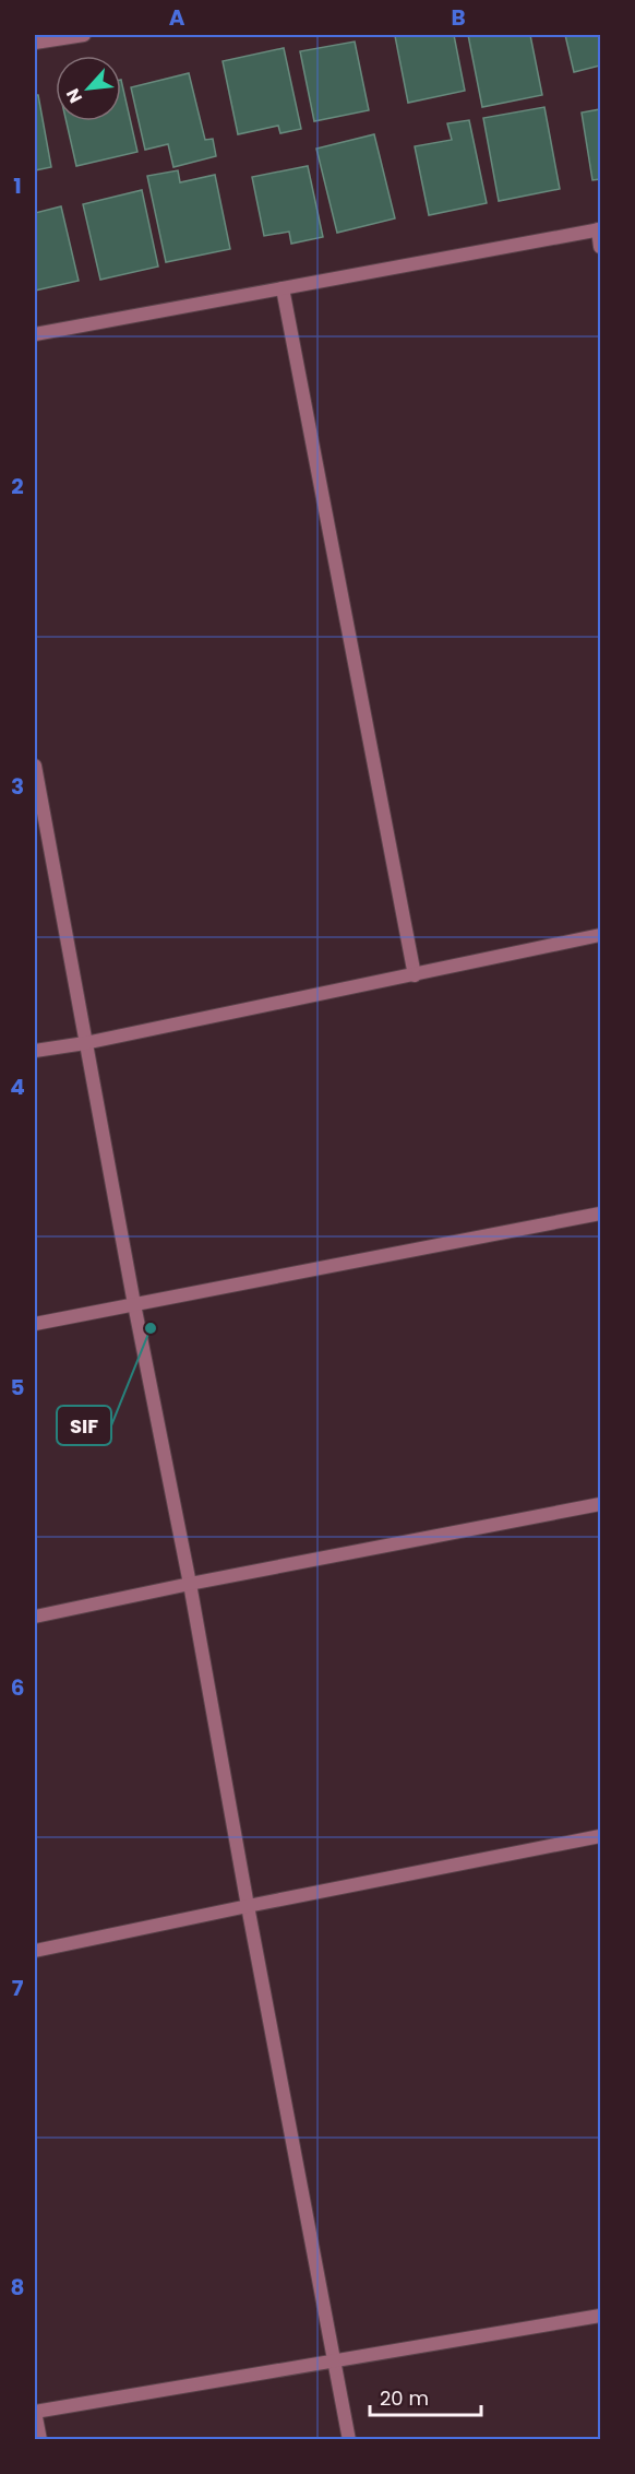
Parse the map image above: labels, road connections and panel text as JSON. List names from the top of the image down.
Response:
{
  "places": ["SIF"],
  "scale_bar": "20 m",
  "north": "bottom left",
  "grid": {
    "columns": ["A", "B"],
    "rows": [
      "1",
      "2",
      "3",
      "4",
      "5",
      "6",
      "7",
      "8"
    ]
  }
}
